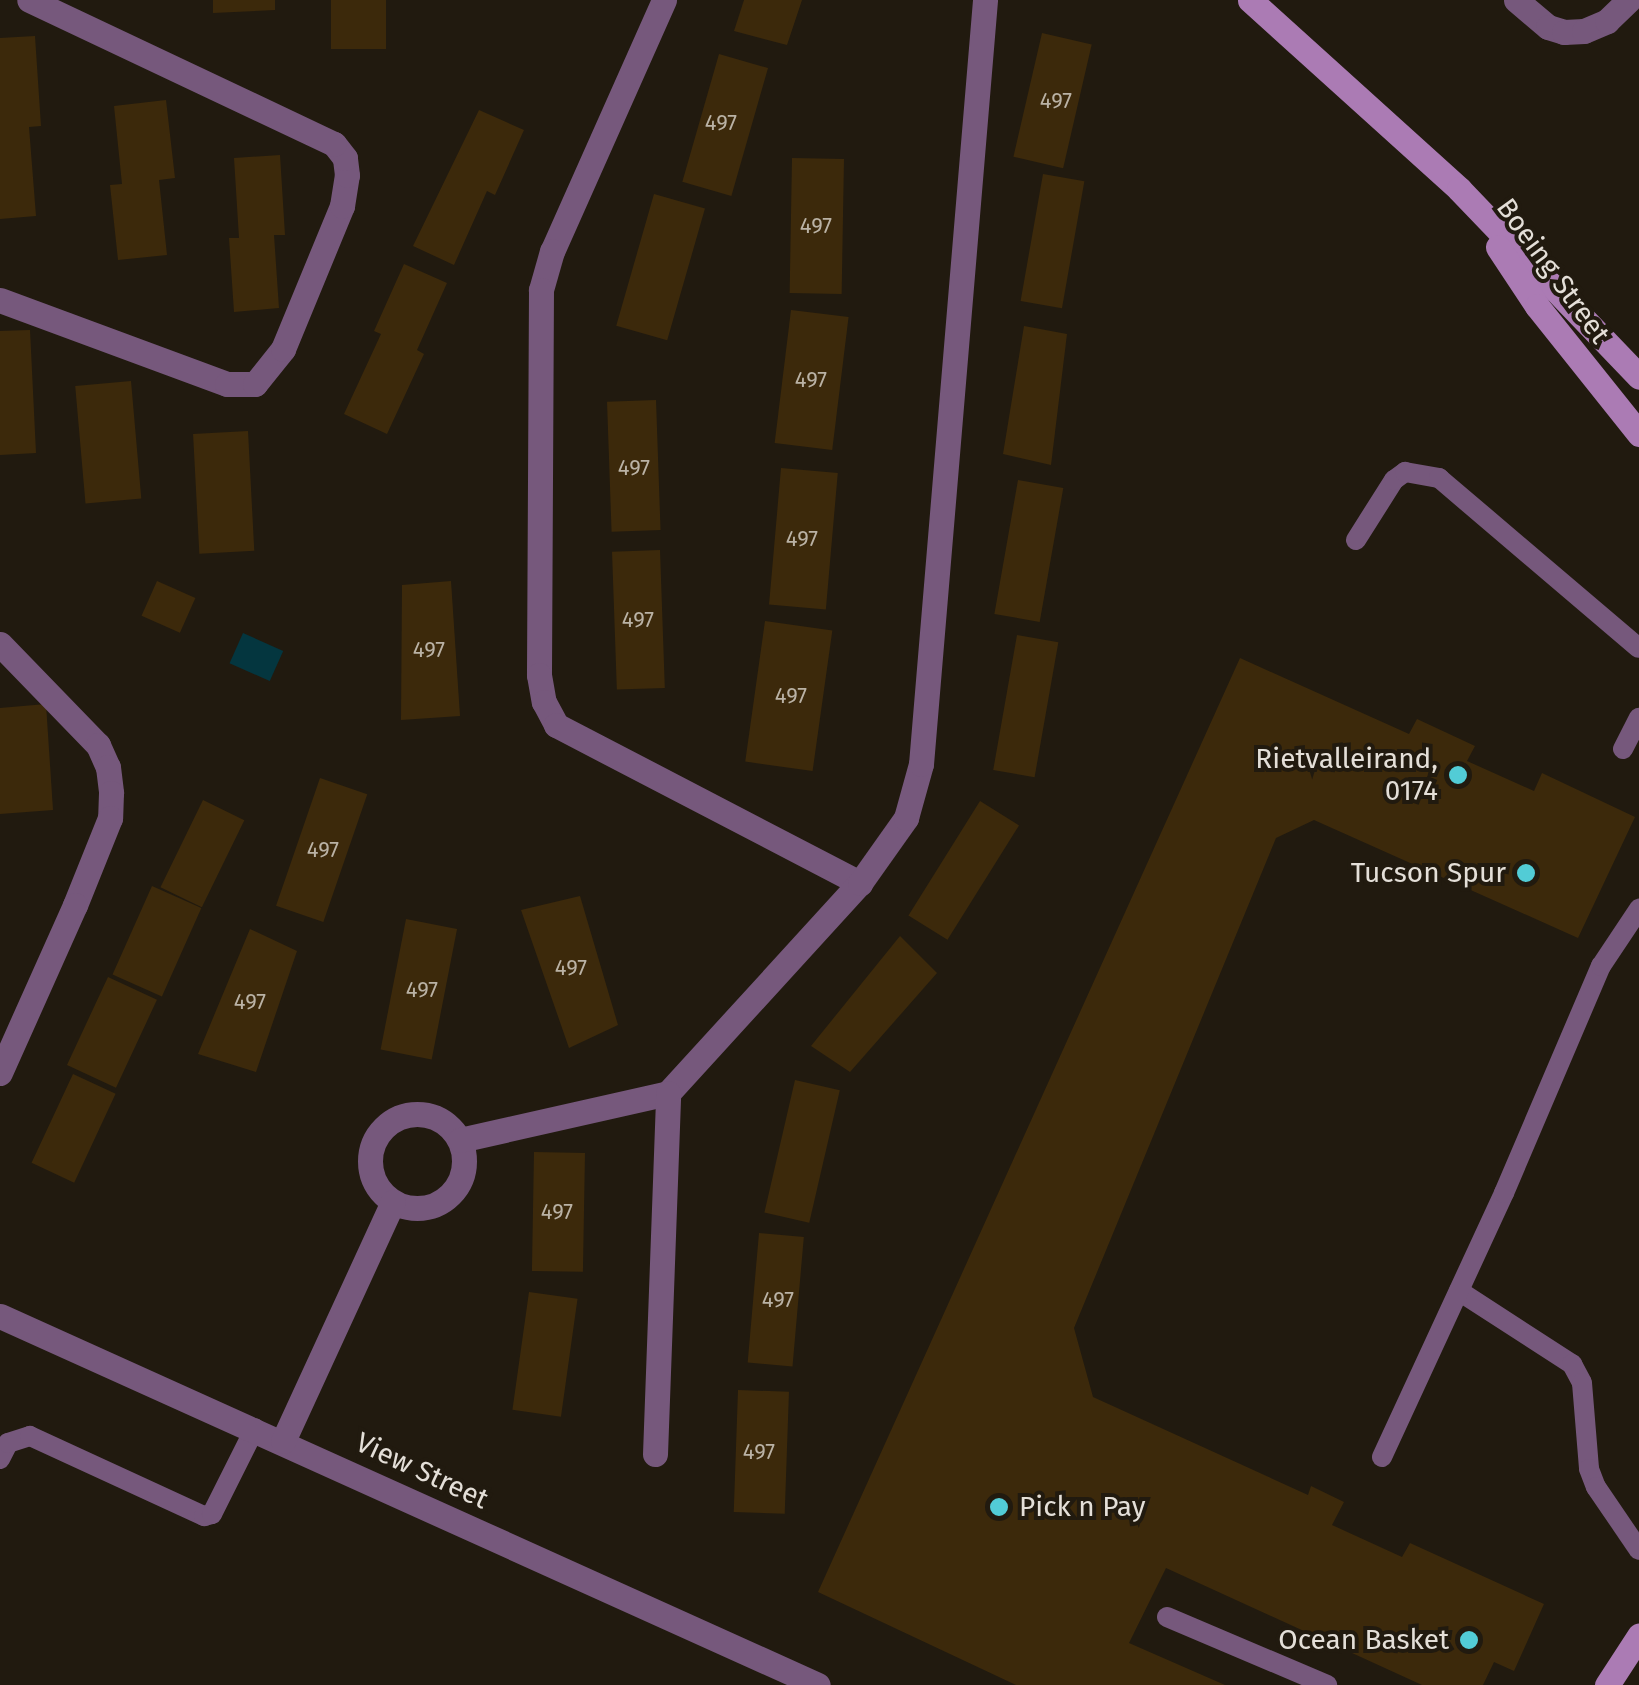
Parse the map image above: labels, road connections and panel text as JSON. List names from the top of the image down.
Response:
{
  "streets": {
    "main road": ["Boeing Street"],
    "street": ["View Street"]
  },
  "places": [
    "Rietvalleirand, 0174",
    "Tucson Spur",
    "Pick n Pay",
    "Ocean Basket"
  ],
  "house_numbers": [
    "497",
    "497",
    "497",
    "497",
    "497",
    "497",
    "497",
    "497",
    "497",
    "497",
    "497",
    "497",
    "497",
    "497",
    "497",
    "497"
  ]
}
